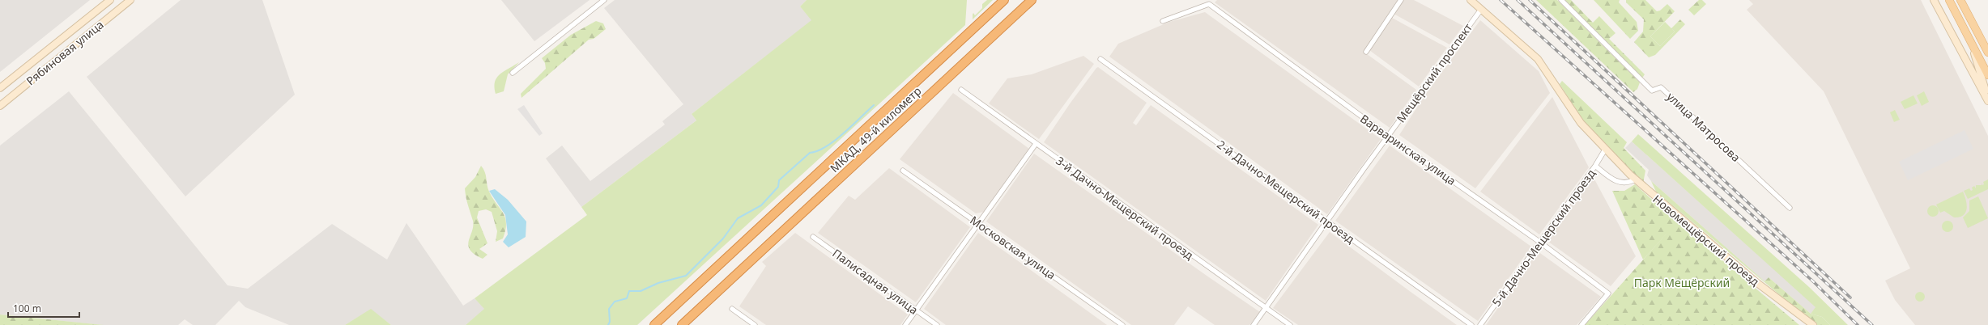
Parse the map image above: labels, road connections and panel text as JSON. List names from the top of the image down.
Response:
{
  "streets": {
    "highway": ["МКАД, 49-й километр"],
    "street": [
      "Рябиновая улица",
      "Мещёрский проспект",
      "улица Матросова",
      "Варваринская улица",
      "2-й Дачно-Мещерский проезд",
      "3-й Дачно-Мещерский проезд",
      "5-й Дачно-Мещерский проезд",
      "Новомещёрский проезд",
      "Московская улица",
      "Палисадная улица"
    ]
  },
  "crossings": [
    ["Мещёрский проспект", "Варваринская улица"],
    ["Мещёрский проспект", "2-й Дачно-Мещерский проезд"],
    ["Мещёрский проспект", "3-й Дачно-Мещерский проезд"],
    ["Мещёрский проспект", "Новомещёрский проезд"],
    ["Варваринская улица", "5-й Дачно-Мещерский проезд"],
    ["5-й Дачно-Мещерский проезд", "Новомещёрский проезд"]
  ],
  "parks": ["Парк Мещёрский"],
  "scale_bar": "100 m"
}
